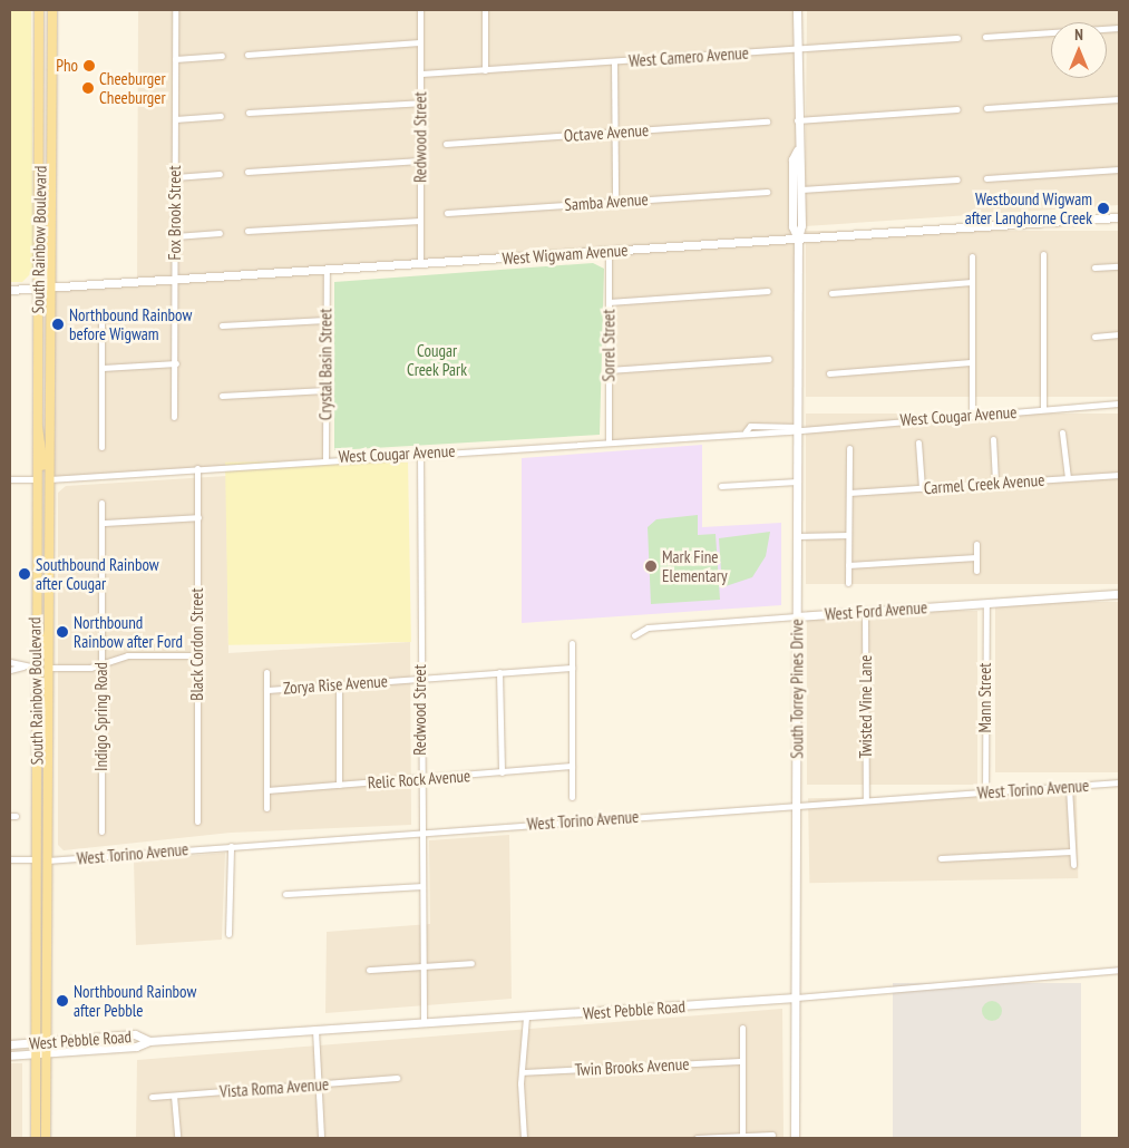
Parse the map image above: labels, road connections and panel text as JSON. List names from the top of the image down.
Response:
{
  "streets": {
    "main road": ["South Rainbow Boulevard"],
    "street": [
      "West Camero Avenue",
      "Octave Avenue",
      "Redwood Street",
      "Samba Avenue",
      "Fox Brook Street",
      "West Wigwam Avenue",
      "Sorrel Street",
      "Crystal Basin Street",
      "West Cougar Avenue",
      "Carmel Creek Avenue",
      "West Ford Avenue",
      "Black Cordon Street",
      "Zorya Rise Avenue",
      "South Torrey Pines Drive",
      "Mann Street",
      "Twisted Vine Lane",
      "Indigo Spring Road",
      "Relic Rock Avenue",
      "West Torino Avenue",
      "West Pebble Road",
      "Twin Brooks Avenue",
      "Vista Roma Avenue"
    ]
  },
  "crossings": [
    ["West Camero Avenue", "Redwood Street"],
    ["West Camero Avenue", "South Torrey Pines Drive"],
    ["Redwood Street", "West Wigwam Avenue"],
    ["Redwood Street", "West Cougar Avenue"],
    ["Redwood Street", "Zorya Rise Avenue"],
    ["Redwood Street", "Relic Rock Avenue"],
    ["Redwood Street", "West Torino Avenue"],
    ["Redwood Street", "West Pebble Road"],
    ["Fox Brook Street", "West Wigwam Avenue"],
    ["South Rainbow Boulevard", "West Wigwam Avenue"],
    ["South Rainbow Boulevard", "West Cougar Avenue"],
    ["South Rainbow Boulevard", "West Torino Avenue"],
    ["South Rainbow Boulevard", "West Pebble Road"],
    ["West Wigwam Avenue", "Sorrel Street"],
    ["West Wigwam Avenue", "Crystal Basin Street"],
    ["West Wigwam Avenue", "South Torrey Pines Drive"],
    ["Sorrel Street", "West Cougar Avenue"],
    ["Crystal Basin Street", "West Cougar Avenue"],
    ["West Cougar Avenue", "Black Cordon Street"],
    ["West Cougar Avenue", "South Torrey Pines Drive"],
    ["West Ford Avenue", "South Torrey Pines Drive"],
    ["West Ford Avenue", "Mann Street"],
    ["West Ford Avenue", "Twisted Vine Lane"],
    ["South Torrey Pines Drive", "West Torino Avenue"],
    ["South Torrey Pines Drive", "West Pebble Road"],
    ["Mann Street", "West Torino Avenue"],
    ["Twisted Vine Lane", "West Torino Avenue"]
  ],
  "parks": ["Cougar Creek Park"],
  "places": [
    "Pho",
    "Cheeburger Cheeburger",
    "Westbound Wigwam after Langhorne Creek",
    "Northbound Rainbow before Wigwam",
    "Mark Fine Elementary",
    "Southbound Rainbow after Cougar",
    "Northbound Rainbow after Ford",
    "Northbound Rainbow after Pebble"
  ],
  "north": "top"
}
